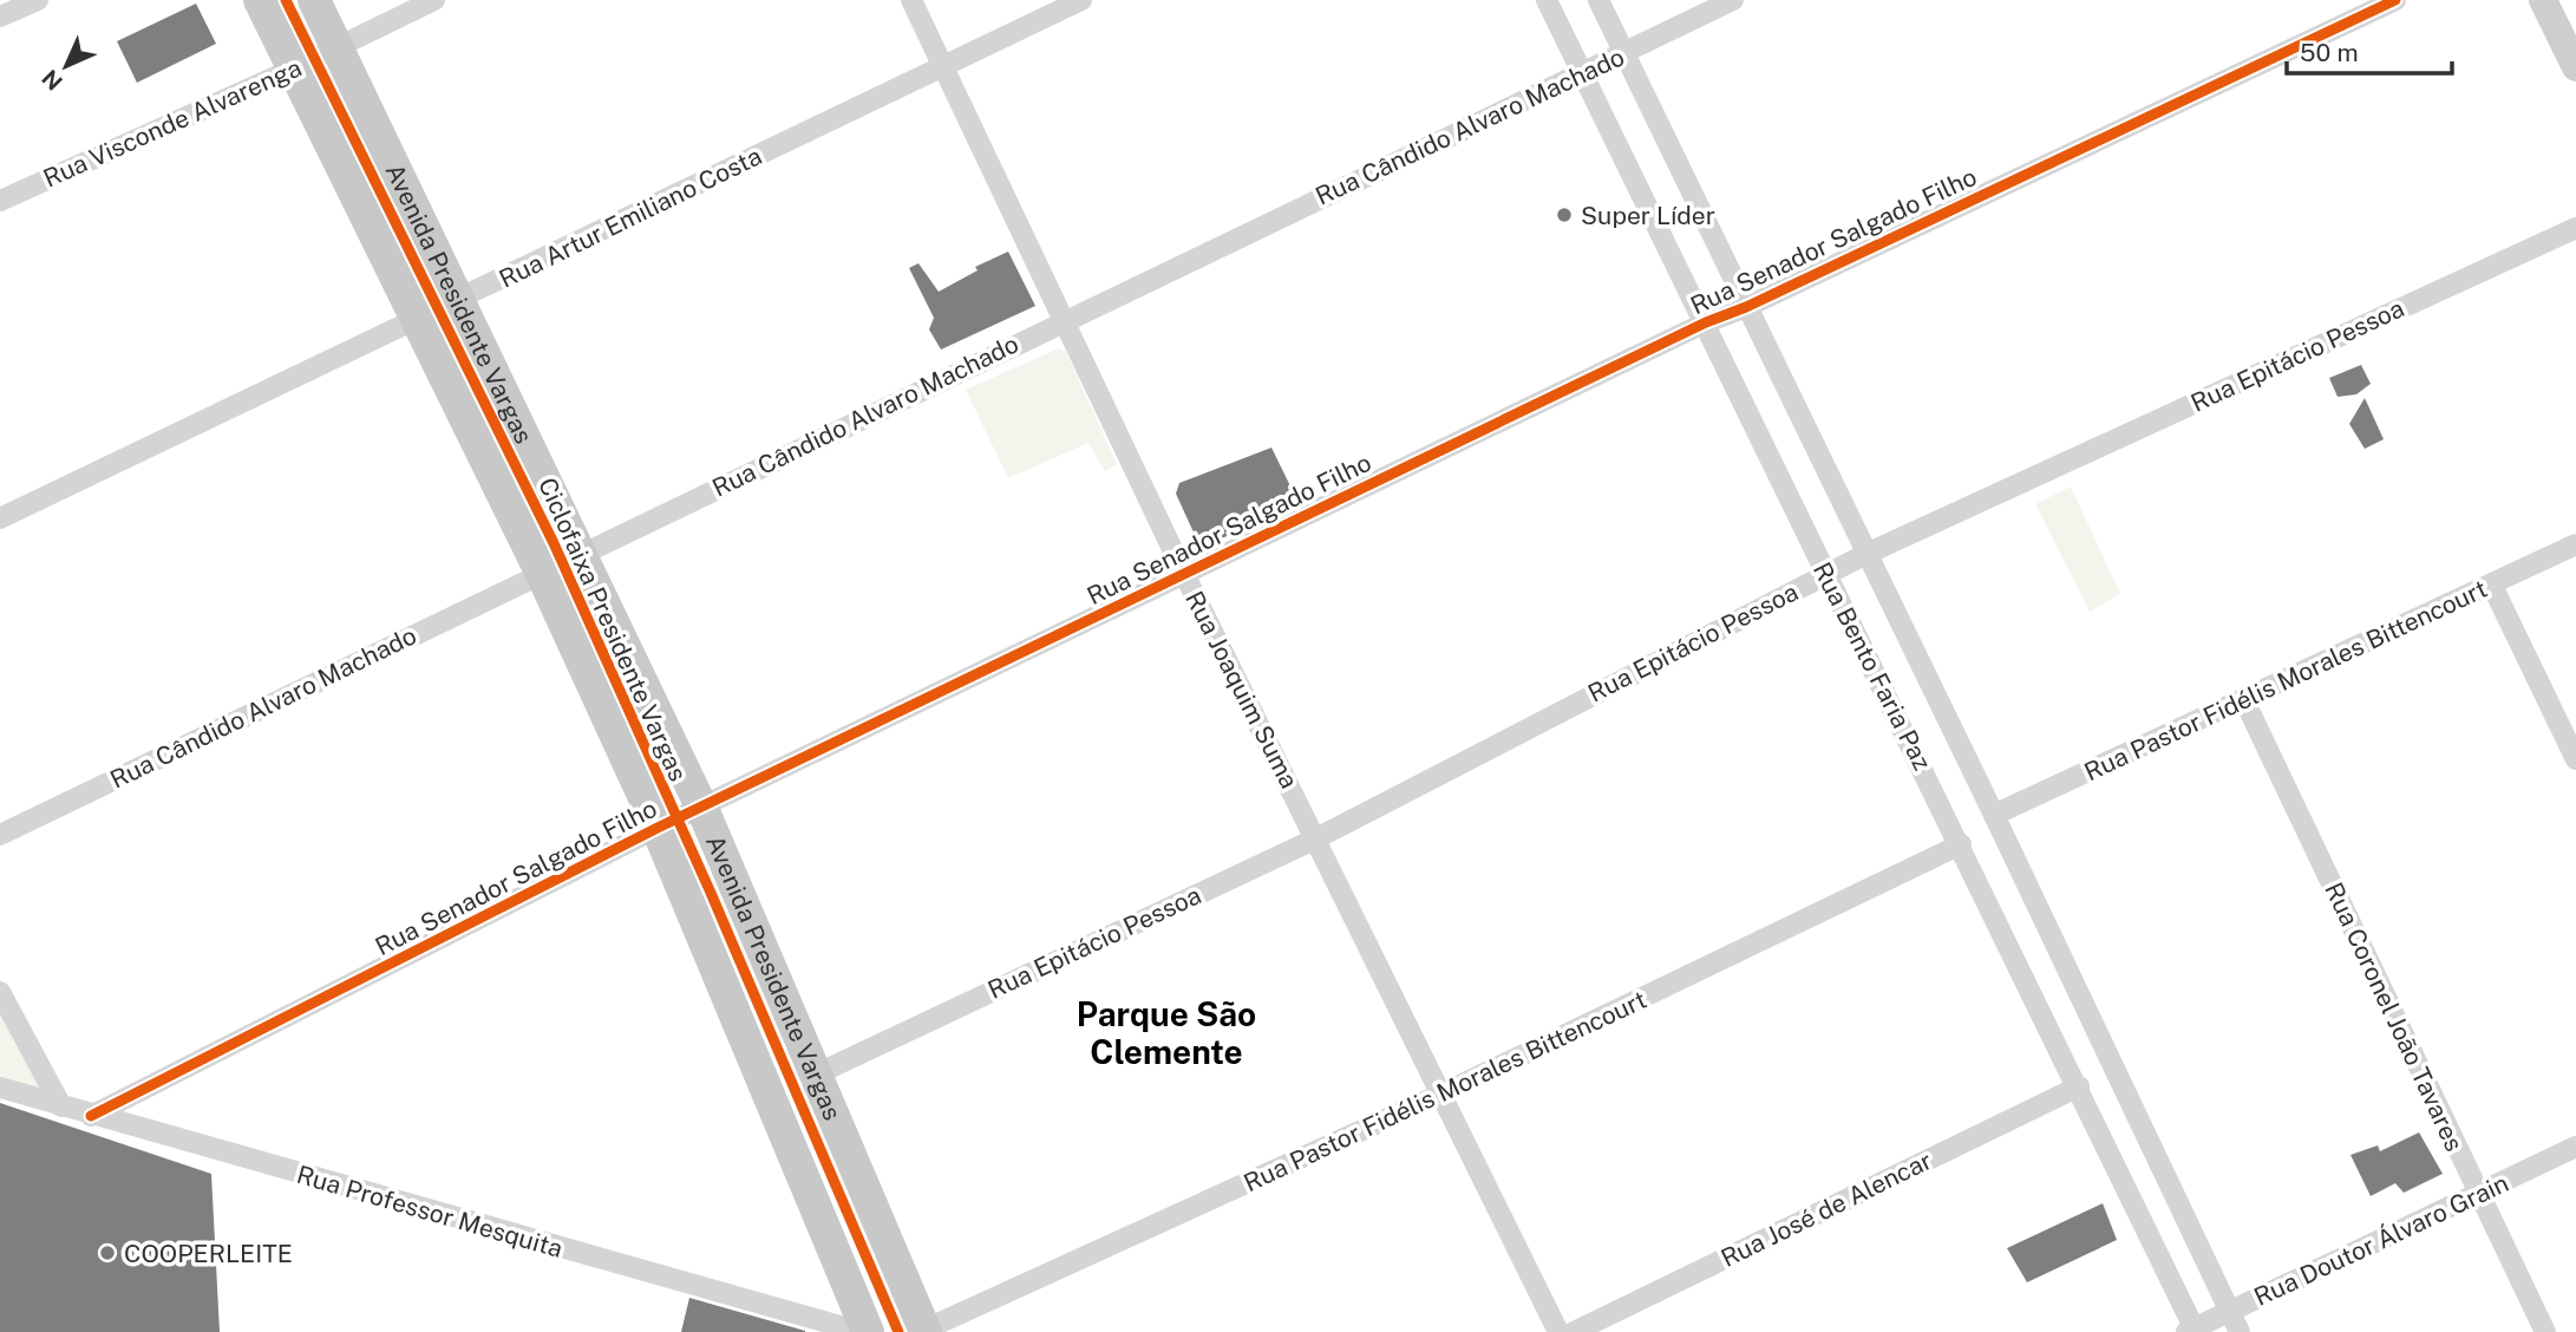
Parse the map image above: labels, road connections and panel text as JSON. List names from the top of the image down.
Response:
{
  "streets": {
    "main road": ["Avenida Presidente Vargas"],
    "street": [
      "Rua Visconde Alvarenga",
      "Rua Cândido Alvaro Machado",
      "Rua Artur Emiliano Costa",
      "Rua Senador Salgado Filho",
      "Rua Epitácio Pessoa",
      "Rua Bento Faria Paz",
      "Rua Pastor Fidélis Morales Bittencourt",
      "Rua Joaquim Suma",
      "Rua Coronel João Tavares",
      "Rua José de Alencar",
      "Rua Professor Mesquita",
      "Rua Doutor Álvaro Grain"
    ],
    "cycle path": ["Ciclofaixa Presidente Vargas"]
  },
  "crossings": [
    ["Rua Visconde Alvarenga", "Avenida Presidente Vargas"],
    ["Rua Cândido Alvaro Machado", "Avenida Presidente Vargas"],
    ["Rua Cândido Alvaro Machado", "Rua Bento Faria Paz"],
    ["Rua Cândido Alvaro Machado", "Rua Joaquim Suma"],
    ["Rua Artur Emiliano Costa", "Avenida Presidente Vargas"],
    ["Rua Artur Emiliano Costa", "Rua Joaquim Suma"],
    ["Rua Senador Salgado Filho", "Avenida Presidente Vargas"],
    ["Rua Senador Salgado Filho", "Rua Bento Faria Paz"],
    ["Rua Senador Salgado Filho", "Rua Joaquim Suma"],
    ["Rua Senador Salgado Filho", "Rua Professor Mesquita"],
    ["Avenida Presidente Vargas", "Rua Epitácio Pessoa"],
    ["Avenida Presidente Vargas", "Rua Pastor Fidélis Morales Bittencourt"],
    ["Rua Epitácio Pessoa", "Rua Bento Faria Paz"],
    ["Rua Epitácio Pessoa", "Rua Joaquim Suma"],
    ["Rua Bento Faria Paz", "Rua Pastor Fidélis Morales Bittencourt"],
    ["Rua Bento Faria Paz", "Rua José de Alencar"],
    ["Rua Bento Faria Paz", "Rua Doutor Álvaro Grain"],
    ["Rua Pastor Fidélis Morales Bittencourt", "Rua Joaquim Suma"],
    ["Rua Pastor Fidélis Morales Bittencourt", "Rua Coronel João Tavares"],
    ["Rua Coronel João Tavares", "Rua Doutor Álvaro Grain"]
  ],
  "districts": ["Parque São Clemente"],
  "places": ["Super Líder", "COOPERLEITE"],
  "scale_bar": "50 m",
  "north": "bottom left"
}
